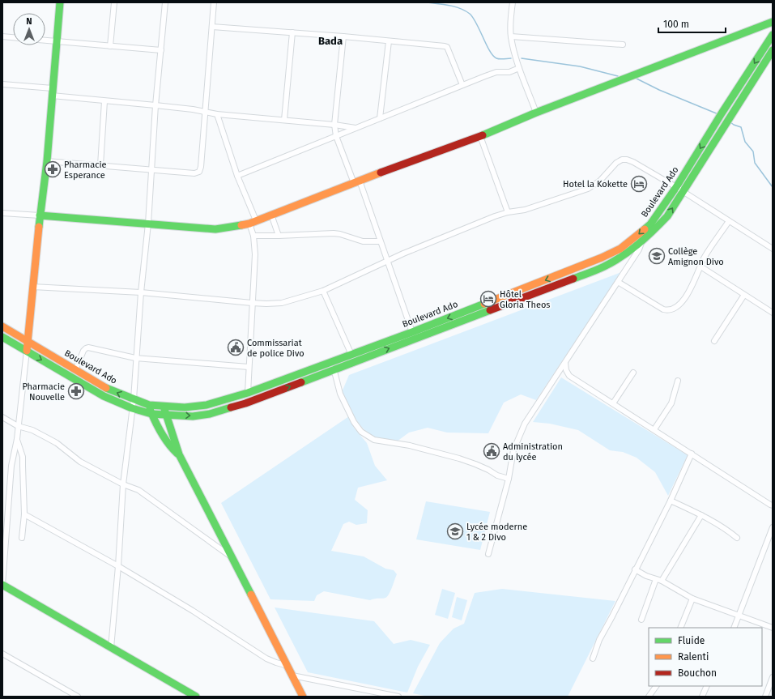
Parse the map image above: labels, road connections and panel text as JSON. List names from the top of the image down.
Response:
{
  "streets": {
    "main road": ["Boulevard Ado"]
  },
  "districts": ["Bada"],
  "places": {
    "pharmacy": ["Pharmacie Esperance", "Pharmacie Nouvelle"],
    "hotel": ["Hotel la Kokette", "Hôtel Gloria Theos"],
    "school or university": ["Collège Amignon Divo", "Lycée moderne 1 & 2 Divo"],
    "public building": ["Commissariat de police Divo", "Administration du lycée"]
  },
  "legend": ["Fluide", "Ralenti", "Bouchon"],
  "scale_bar": "100 m",
  "north": "top"
}
